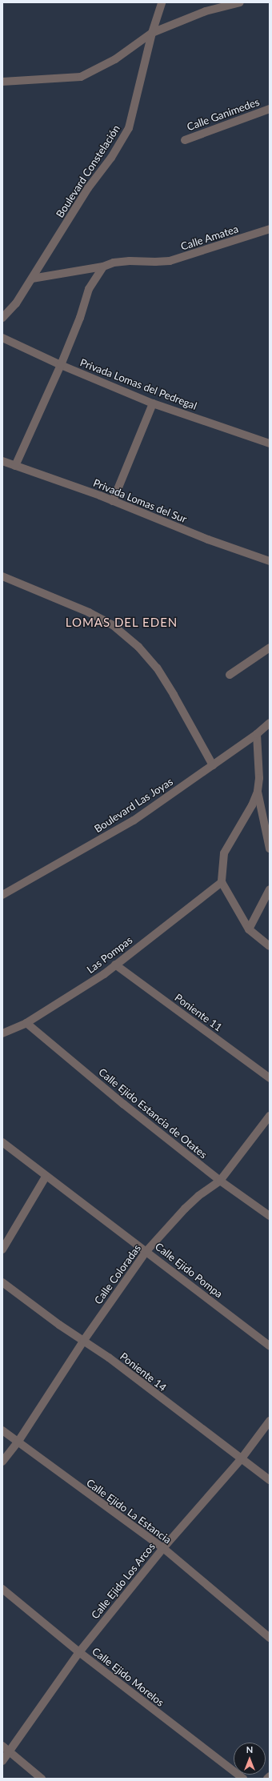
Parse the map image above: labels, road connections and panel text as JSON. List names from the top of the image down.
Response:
{
  "streets": {
    "street": [
      "Calle Ganimedes",
      "Boulevard Constelación",
      "Calle Amatea",
      "Privada Lomas del Pedregal",
      "Privada Lomas del Sur",
      "Boulevard Las Joyas",
      "Las Pompas",
      "Poniente 11",
      "Calle Ejido Estancia de Otates",
      "Calle Ejido Pompa",
      "Calle Coloradas",
      "Poniente 14",
      "Calle Ejido La Estancia",
      "Calle Ejido Los Arcos",
      "Calle Ejido Morelos"
    ]
  },
  "crossings": [
    ["Boulevard Constelación", "Calle Amatea"],
    ["Las Pompas", "Poniente 11"],
    ["Las Pompas", "Calle Ejido Estancia de Otates"],
    ["Calle Ejido Estancia de Otates", "Calle Coloradas"],
    ["Calle Ejido Pompa", "Calle Coloradas"],
    ["Calle Coloradas", "Poniente 14"],
    ["Calle Coloradas", "Calle Ejido La Estancia"],
    ["Poniente 14", "Calle Ejido Los Arcos"],
    ["Calle Ejido La Estancia", "Calle Ejido Los Arcos"],
    ["Calle Ejido Los Arcos", "Calle Ejido Morelos"]
  ],
  "districts": ["LOMAS DEL EDEN"],
  "north": "top"
}
